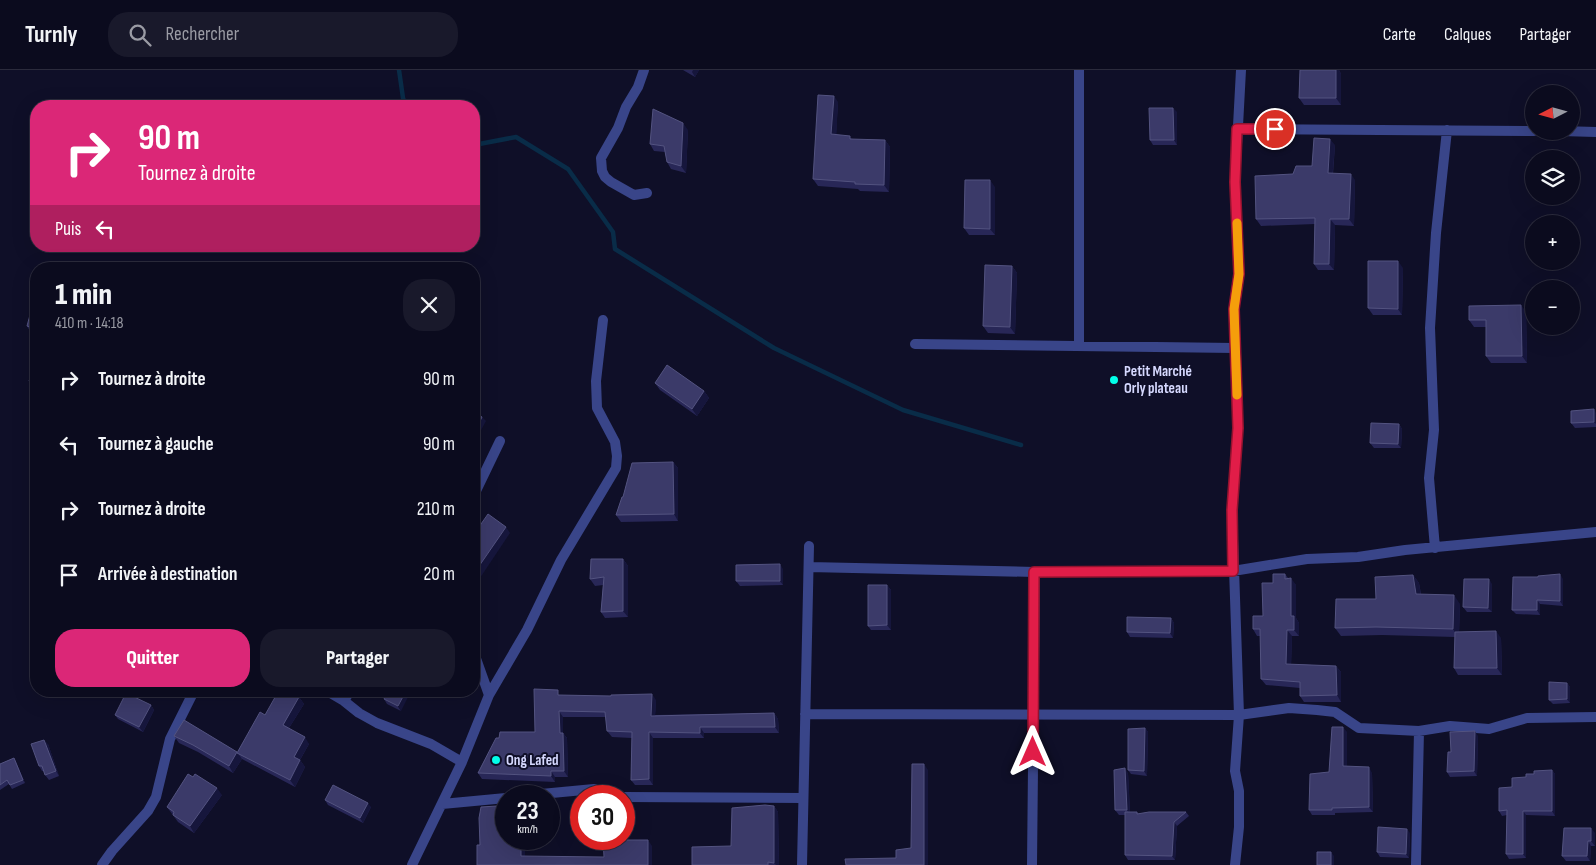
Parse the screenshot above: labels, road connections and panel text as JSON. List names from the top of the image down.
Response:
{
  "places": ["Petit Marché Orly plateau", "Ong Lafed"],
  "north": "left",
  "page": {
    "header": "Turnly",
    "search": "Rechercher",
    "nav": ["Carte", "Calques", "Partager"],
    "map_buttons": ["+", "−"],
    "turn": ["90 m", "Tournez à droite"],
    "then": "Puis",
    "heading": ["1 min", "410 m · 14:18"],
    "list": [
      {
        "name": "Tournez à droite",
        "value": "90 m"
      },
      {
        "name": "Tournez à gauche",
        "value": "90 m"
      },
      {
        "name": "Tournez à droite",
        "value": "210 m"
      },
      {
        "name": "Arrivée à destination",
        "value": "20 m"
      }
    ],
    "buttons": ["Quitter", "Partager"],
    "speed": "23 km/h",
    "limit": "30"
  }
}
